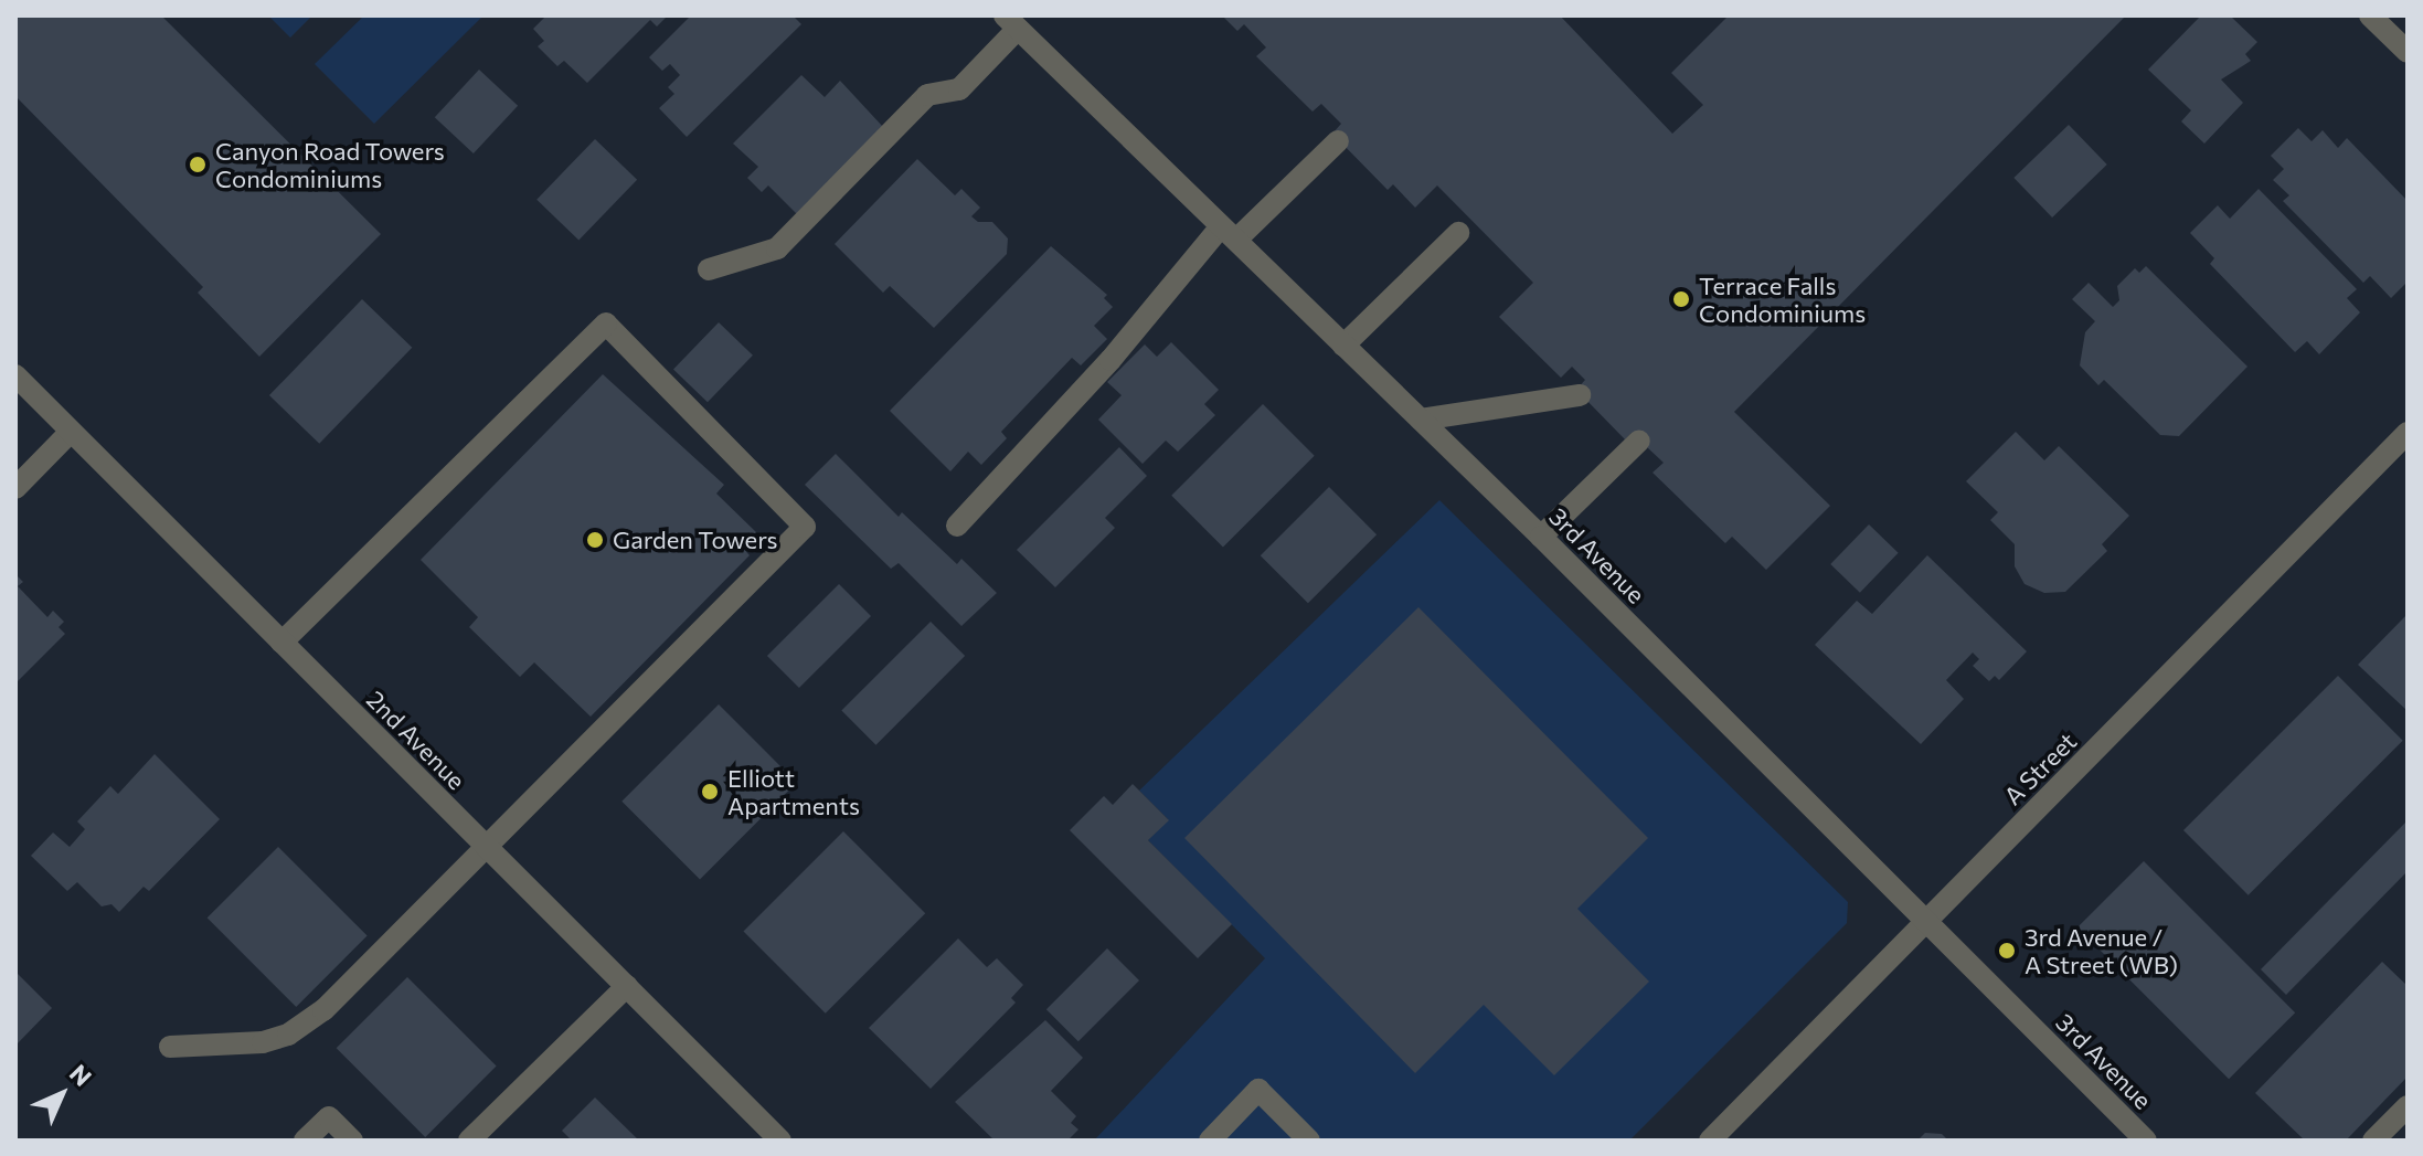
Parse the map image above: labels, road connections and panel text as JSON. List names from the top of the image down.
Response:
{
  "streets": {
    "street": ["3rd Avenue", "2nd Avenue", "A Street"]
  },
  "crossings": [
    ["3rd Avenue", "A Street"]
  ],
  "places": [
    "Canyon Road Towers Condominiums",
    "Terrace Falls Condominiums",
    "Garden Towers",
    "Elliott Apartments",
    "3rd Avenue / A Street (WB)"
  ],
  "north": "top right"
}
